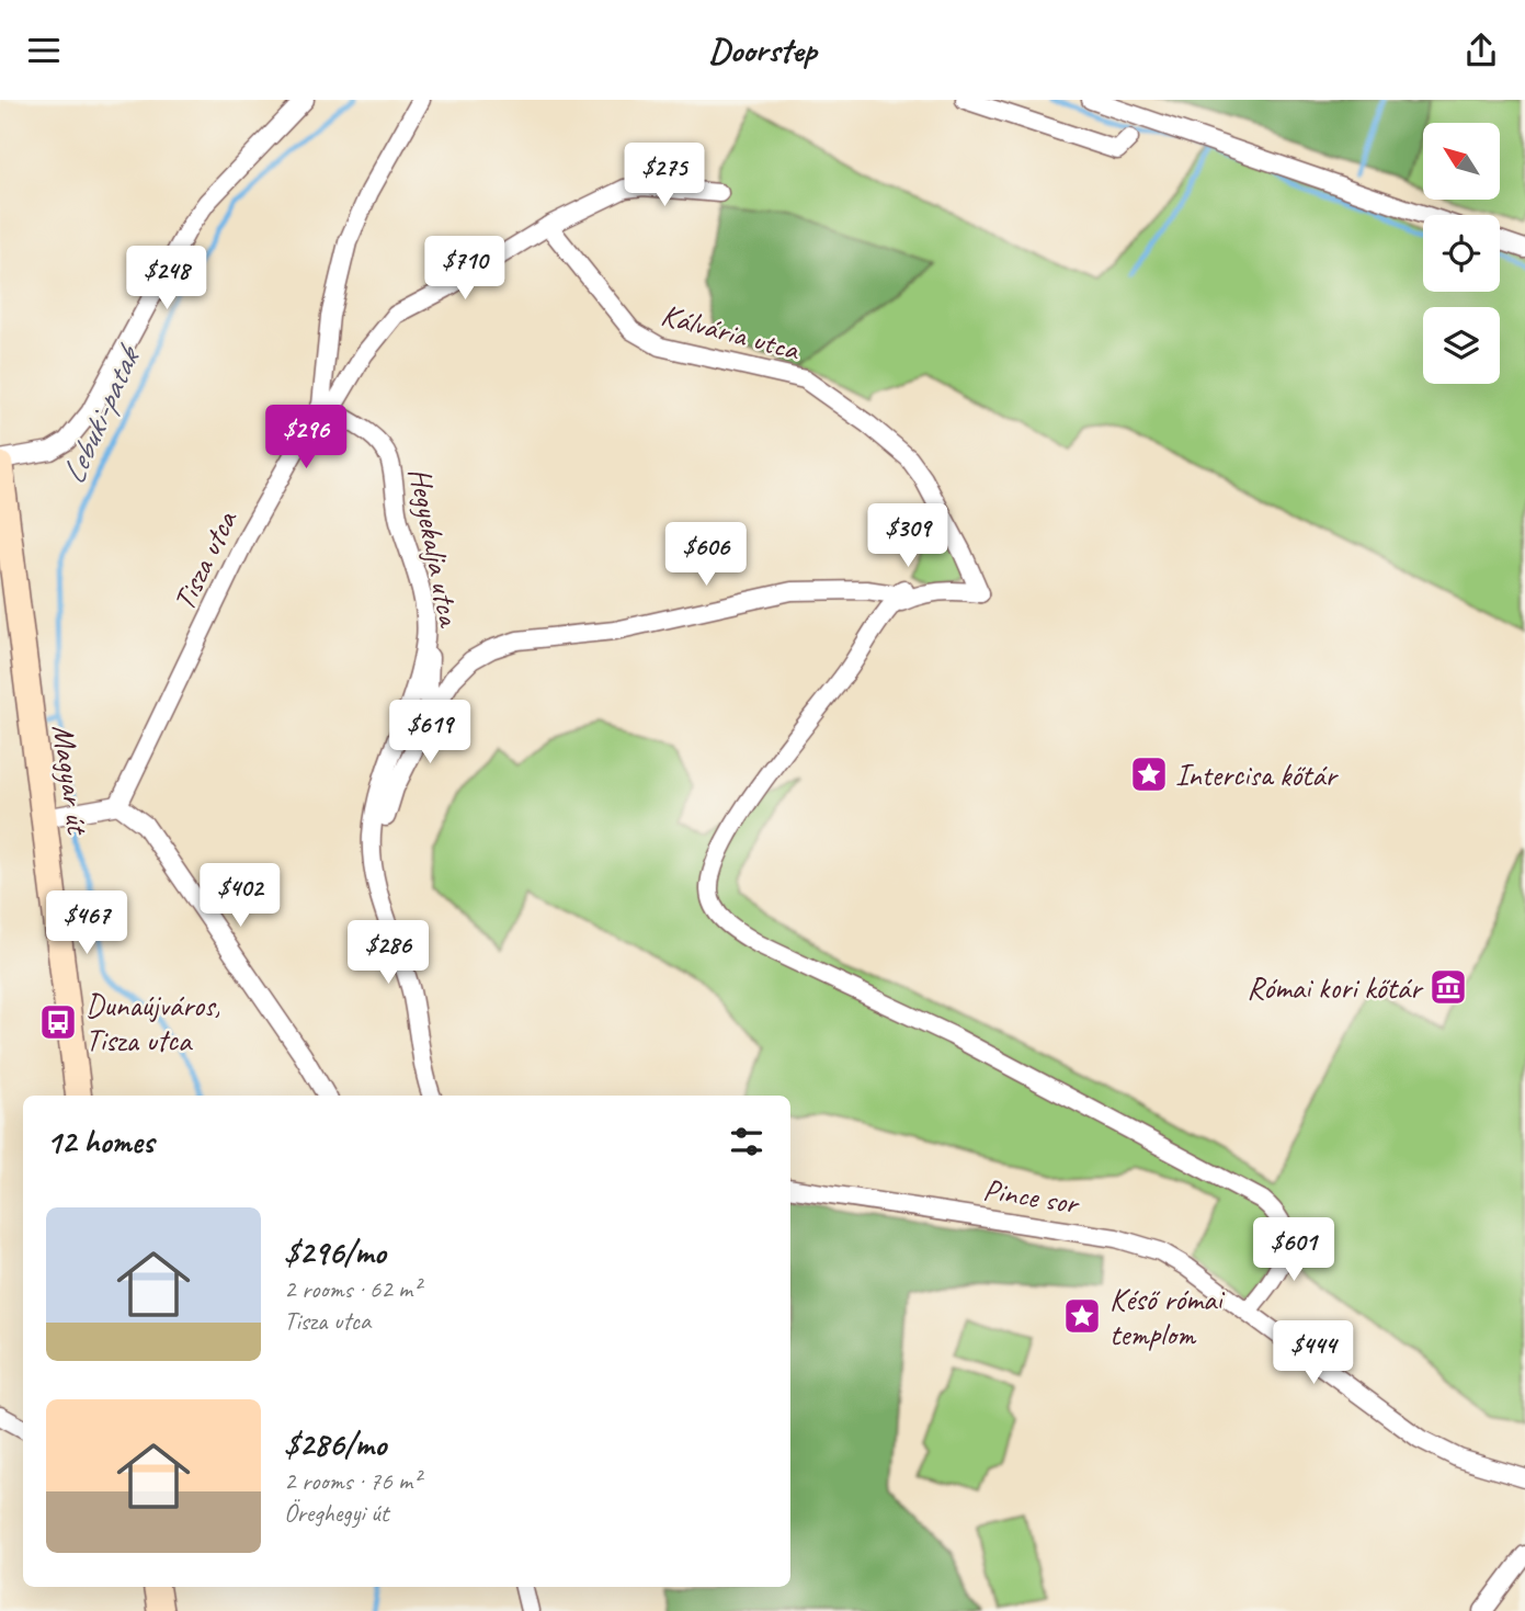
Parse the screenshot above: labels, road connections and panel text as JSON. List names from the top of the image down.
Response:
{
  "streets": {
    "street": [
      "Kálvária utca",
      "Hegyekalja utca",
      "Tisza utca",
      "Magyar út",
      "Pince sor"
    ]
  },
  "crossings": [
    ["Hegyekalja utca", "Tisza utca"]
  ],
  "water": ["Lebuki-patak"],
  "places": {
    "place": ["Intercisa kőtár", "Késő római templom"],
    "museum": ["Római kori kőtár"],
    "bus stop": ["Dunaújváros, Tisza utca"]
  },
  "north": "top left",
  "page": {
    "header": "Doorstep",
    "price": [
      "$275",
      "$710",
      "$248",
      "$296",
      "$309",
      "$606",
      "$619",
      "$402",
      "$467",
      "$286",
      "$601",
      "$444"
    ],
    "heading": "12 homes",
    "list": [
      {
        "name": "$296/mo",
        "note": "2 rooms · 62 m² · Tisza utca"
      },
      {
        "name": "$286/mo",
        "note": "2 rooms · 76 m² · Öreghegyi út"
      }
    ]
  }
}
